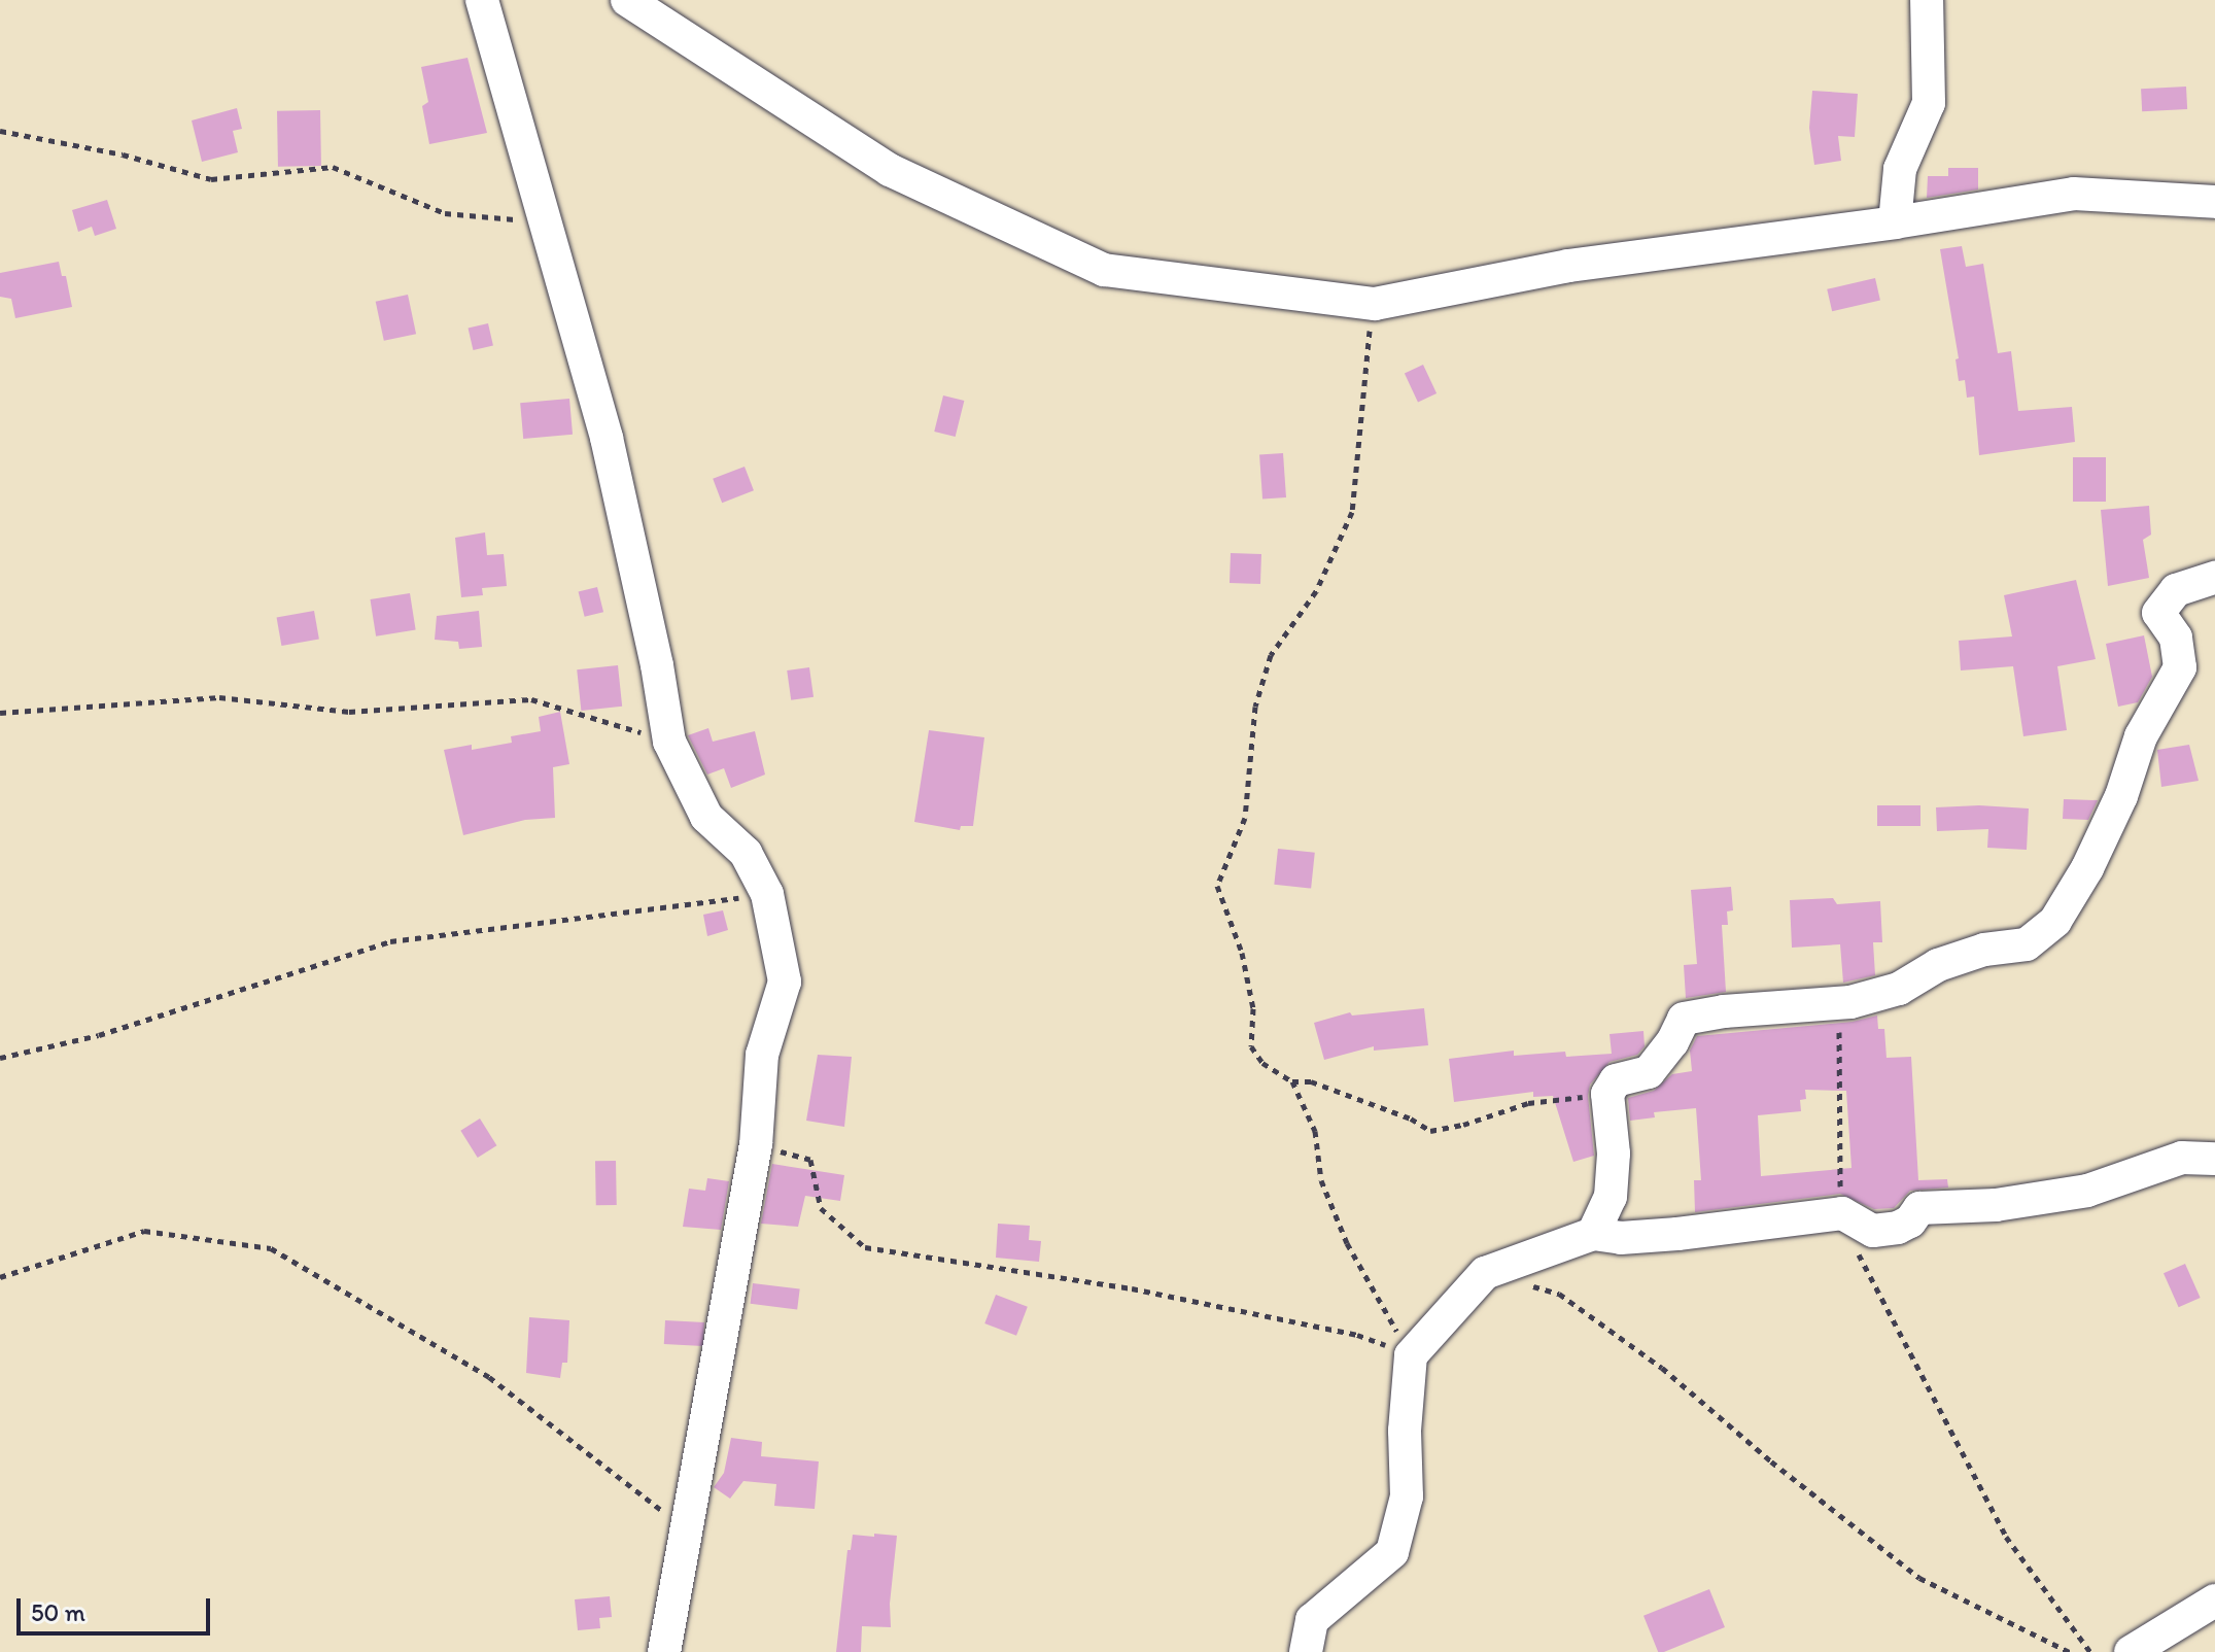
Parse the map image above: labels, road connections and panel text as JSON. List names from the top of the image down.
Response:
{
  "scale_bar": "50 m"
}
